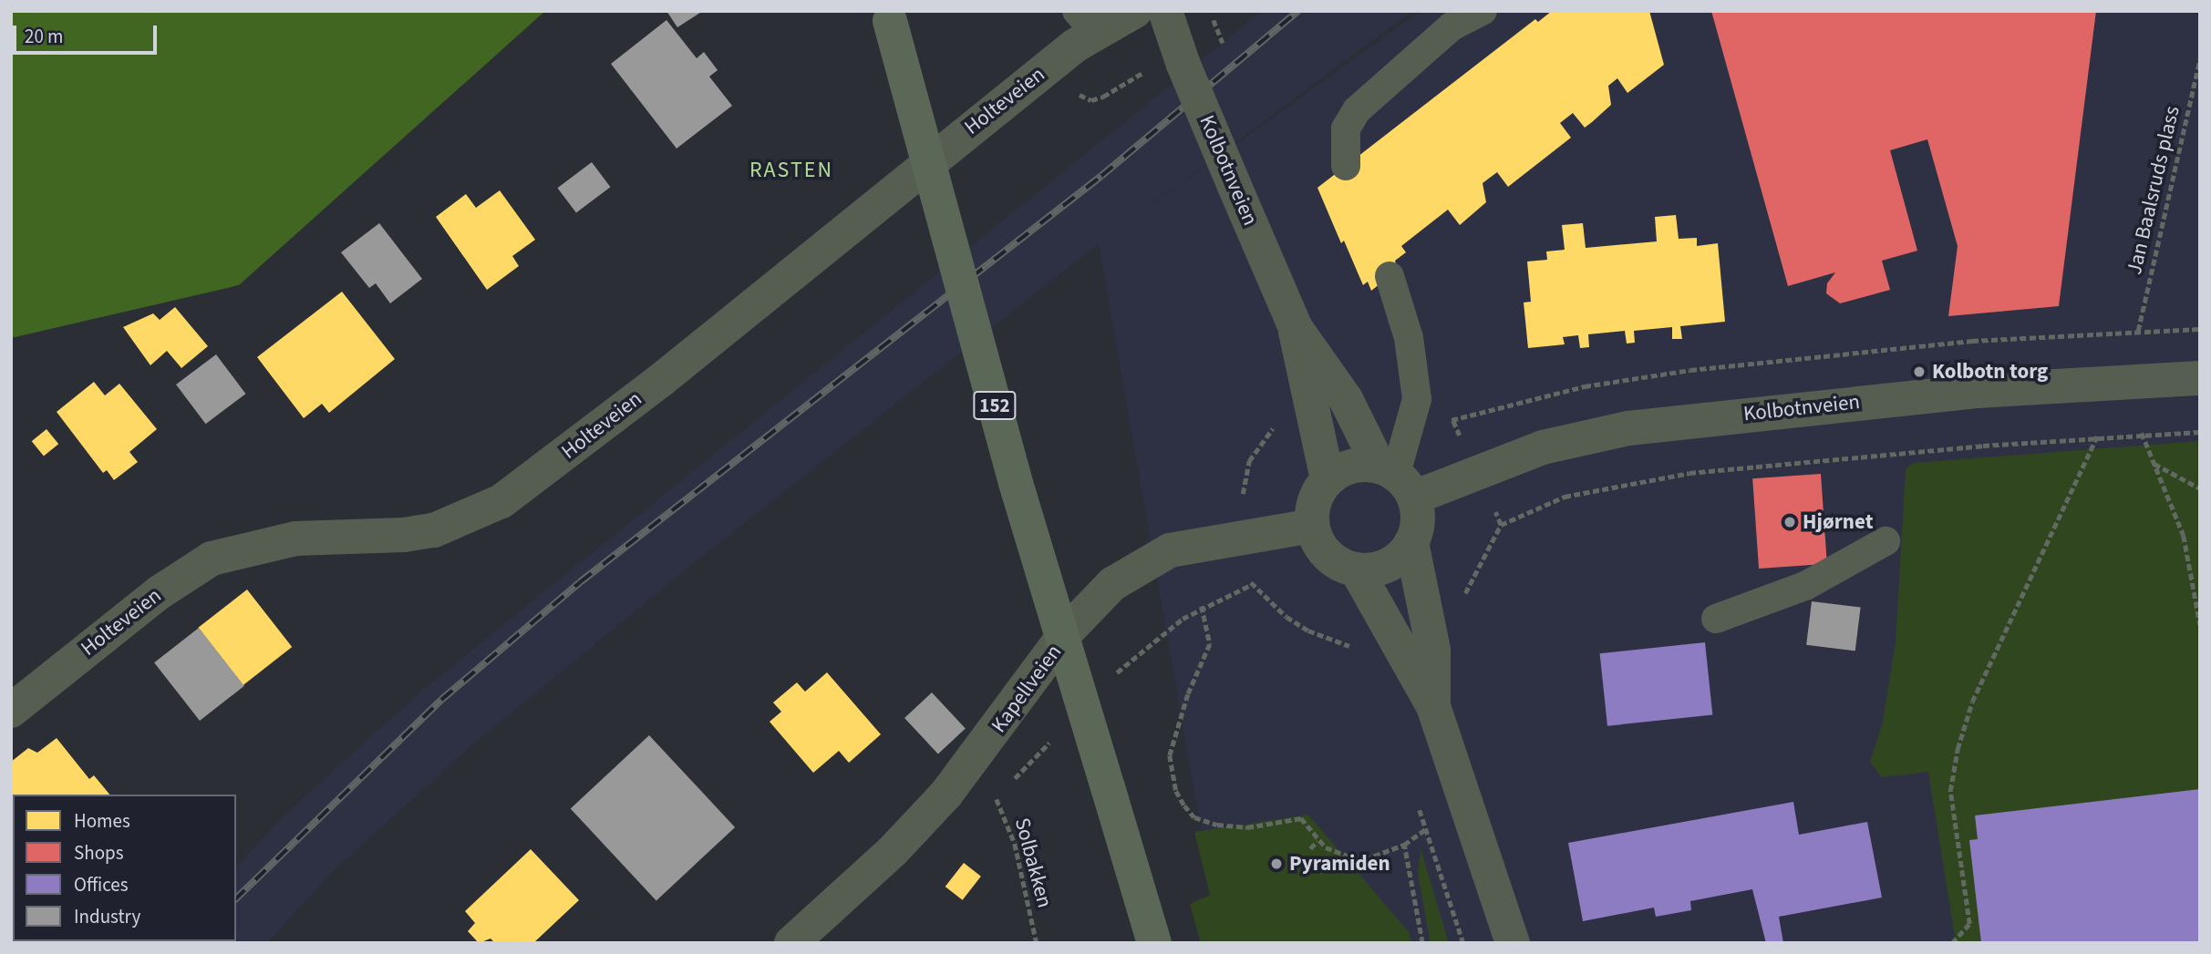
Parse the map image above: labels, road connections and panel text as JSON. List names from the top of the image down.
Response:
{
  "streets": {
    "main road": ["152"],
    "street": ["Holteveien", "Kolbotnveien", "Kapellveien"],
    "path": ["Jan Baalsruds plass", "Solbakken"]
  },
  "crossings": [
    ["Kolbotnveien", "Kapellveien"],
    ["Kapellveien", "Solbakken"]
  ],
  "districts": ["RASTEN"],
  "places": ["Kolbotn torg", "Hjørnet", "Pyramiden"],
  "legend": [
    "Homes",
    "Shops",
    "Offices",
    "Industry"
  ],
  "scale_bar": "20 m"
}
